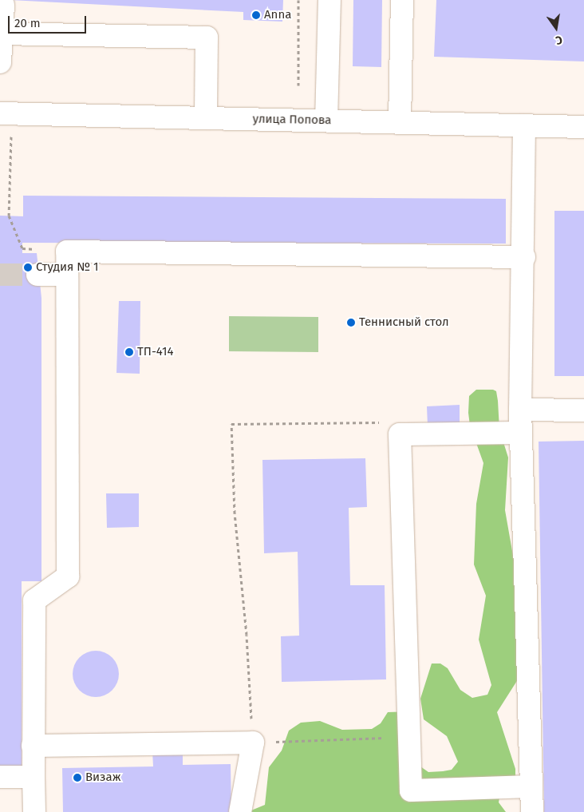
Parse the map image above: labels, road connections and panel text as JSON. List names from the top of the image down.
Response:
{
  "streets": {
    "street": ["улица Попова"]
  },
  "places": [
    "Anna",
    "Студия № 1",
    "Теннисный стол",
    "ТП-414",
    "Визаж"
  ],
  "scale_bar": "20 m",
  "north": "bottom"
}
